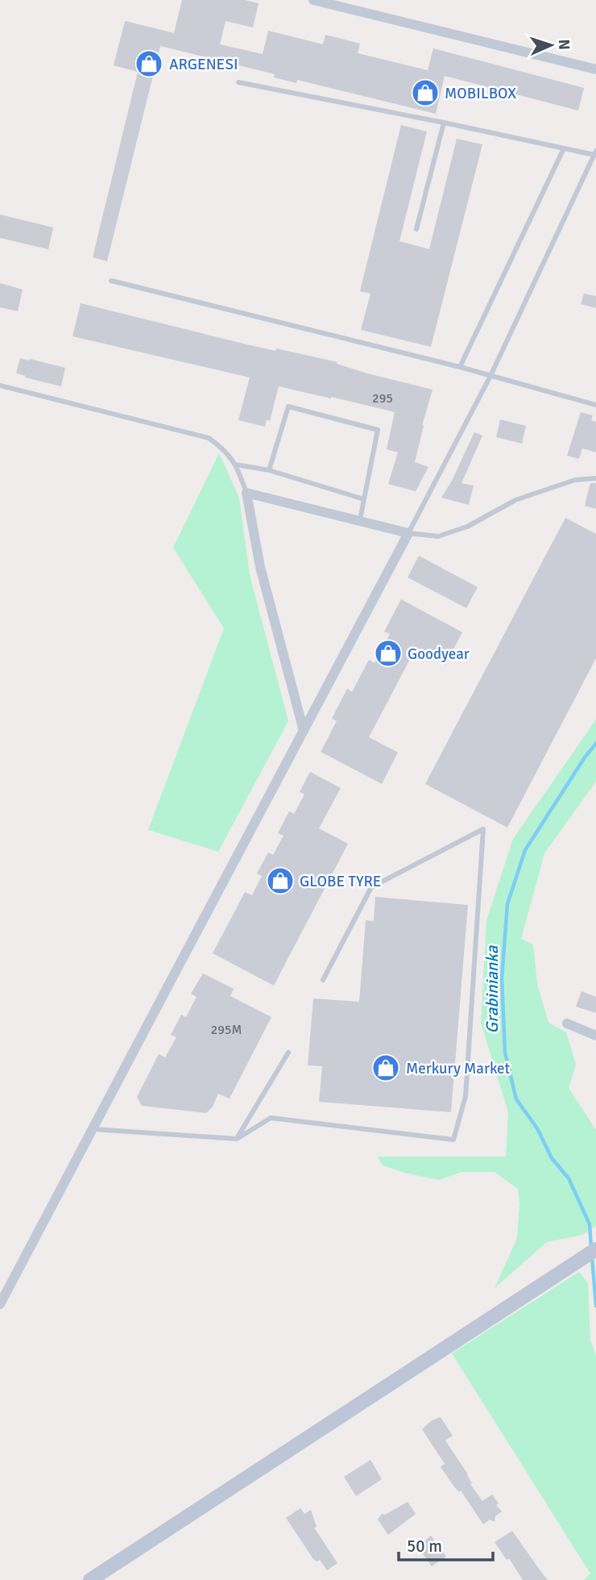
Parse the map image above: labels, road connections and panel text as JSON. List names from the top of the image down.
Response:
{
  "water": ["Grabinianka"],
  "places": {
    "shop": [
      "ARGENESI",
      "MOBILBOX",
      "Goodyear",
      "GLOBE TYRE",
      "Merkury Market"
    ]
  },
  "house_numbers": ["295", "295M"],
  "scale_bar": "50 m",
  "north": "right"
}
